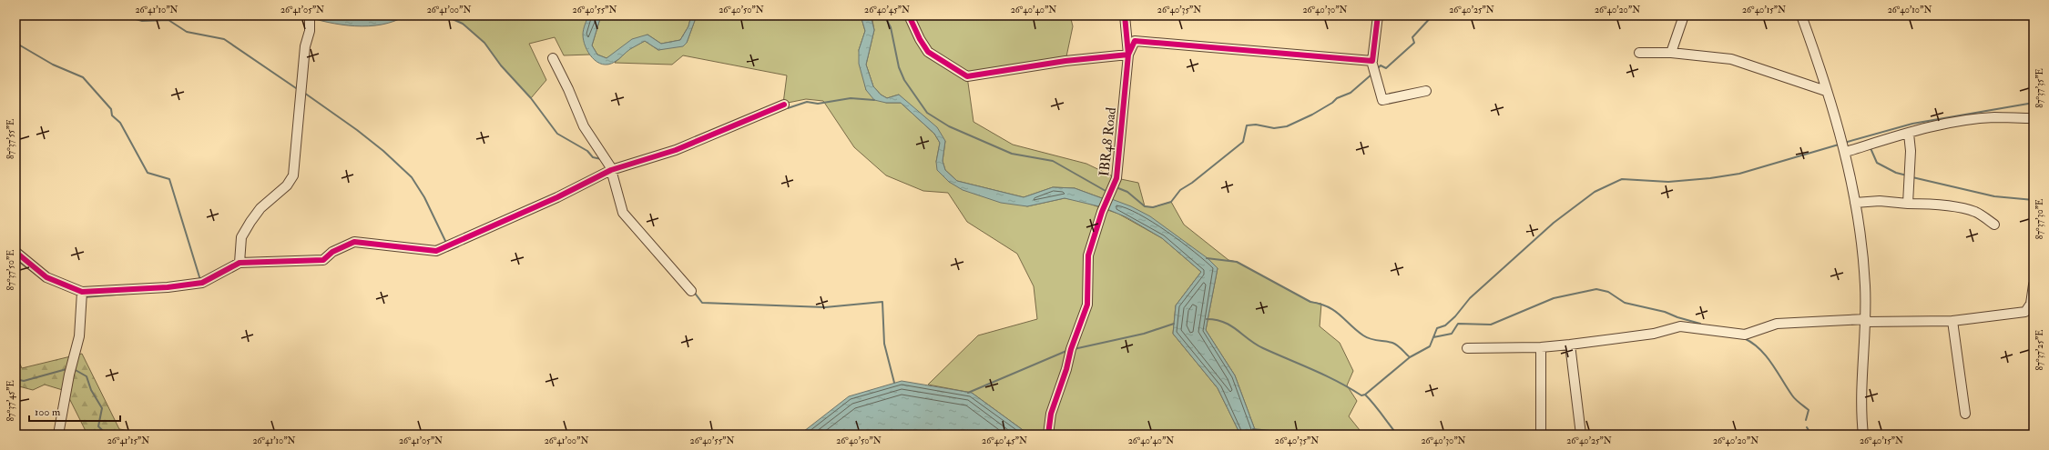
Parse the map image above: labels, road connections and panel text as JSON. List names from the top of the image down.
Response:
{
  "streets": {
    "street": ["IBR48 Road"]
  },
  "scale_bar": "100 m",
  "coordinates": [
    "26°41'10\"N",
    "26°41'05\"N",
    "26°41'00\"N",
    "26°40'55\"N",
    "26°40'50\"N",
    "26°40'45\"N",
    "26°40'40\"N",
    "26°40'35\"N",
    "26°40'30\"N",
    "26°40'25\"N",
    "26°40'20\"N",
    "26°40'15\"N",
    "26°40'10\"N",
    "87°37'35\"E",
    "87°37'55\"E",
    "87°37'30\"E",
    "87°37'50\"E",
    "87°37'25\"E",
    "87°37'45\"E",
    "26°41'15\"N"
  ]
}
